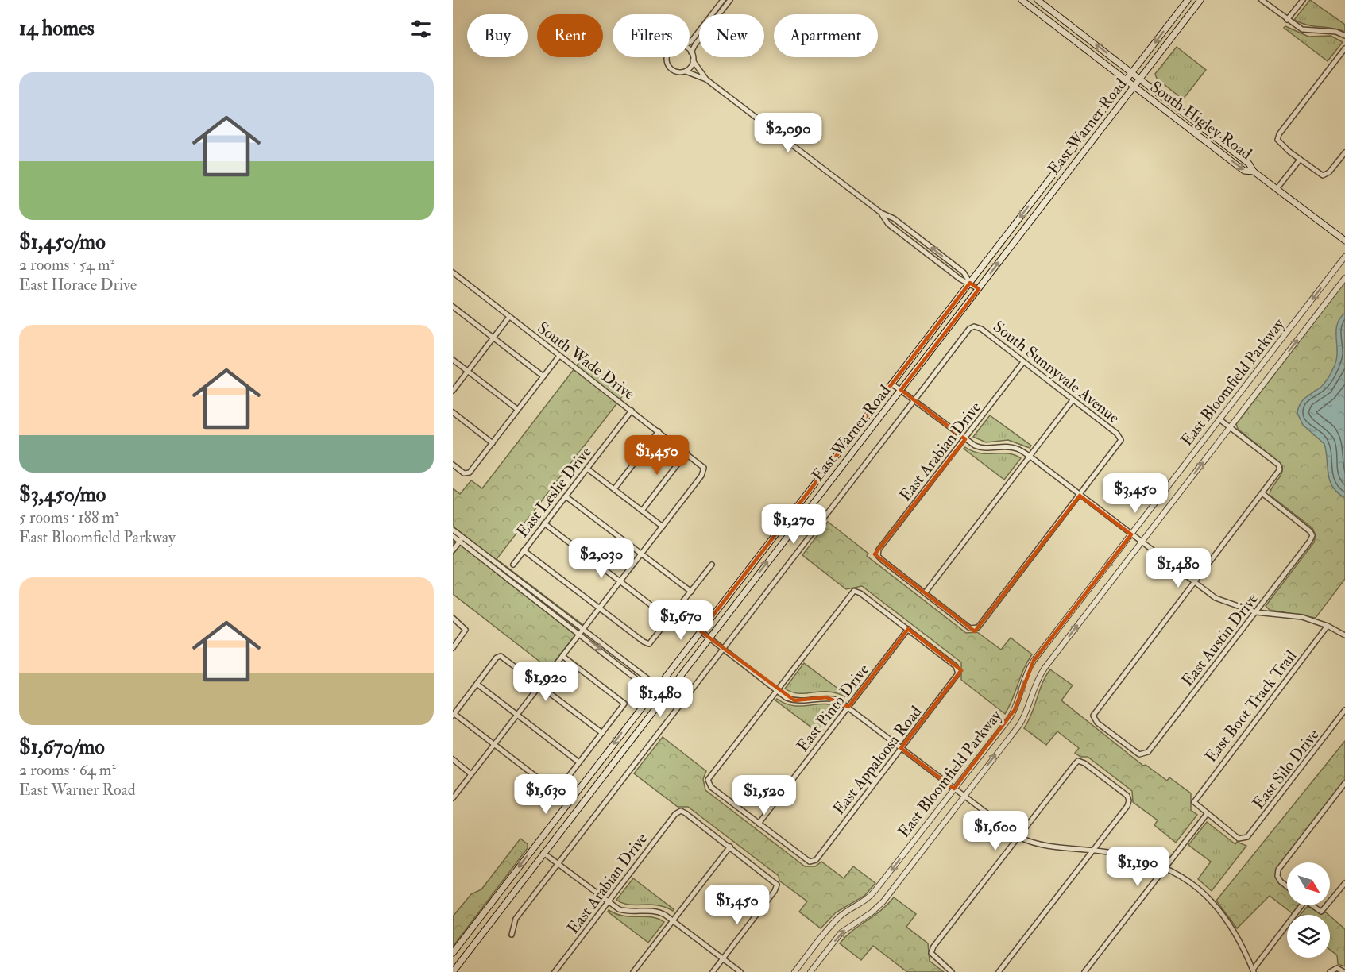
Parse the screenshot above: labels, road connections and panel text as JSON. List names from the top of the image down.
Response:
{
  "streets": {
    "main road": ["South Higley Road", "East Warner Road"],
    "street": [
      "South Wade Drive",
      "South Sunnyvale Avenue",
      "East Bloomfield Parkway",
      "East Arabian Drive",
      "East Leslie Drive",
      "East Austin Drive",
      "East Boot Track Trail",
      "East Pinto Drive",
      "East Appaloosa Road",
      "East Silo Drive"
    ]
  },
  "crossings": [
    ["South Higley Road", "East Warner Road"],
    ["South Wade Drive", "East Leslie Drive"],
    ["South Sunnyvale Avenue", "East Arabian Drive"],
    ["East Boot Track Trail", "East Silo Drive"],
    ["East Pinto Drive", "East Appaloosa Road"]
  ],
  "north": "bottom right",
  "page": {
    "heading": "14 homes",
    "chip": [
      "Buy",
      "Rent",
      "Filters",
      "New",
      "Apartment"
    ],
    "list": [
      {
        "name": "$1,450/mo",
        "note": "2 rooms · 54 m² · East Horace Drive"
      },
      {
        "name": "$3,450/mo",
        "note": "5 rooms · 188 m² · East Bloomfield Parkway"
      },
      {
        "name": "$1,670/mo",
        "note": "2 rooms · 64 m² · East Warner Road"
      }
    ],
    "price": [
      "$2,090",
      "$1,450",
      "$3,450",
      "$1,270",
      "$2,030",
      "$1,480",
      "$1,670",
      "$1,920",
      "$1,480",
      "$1,630",
      "$1,520",
      "$1,600",
      "$1,190",
      "$1,450"
    ]
  }
}
